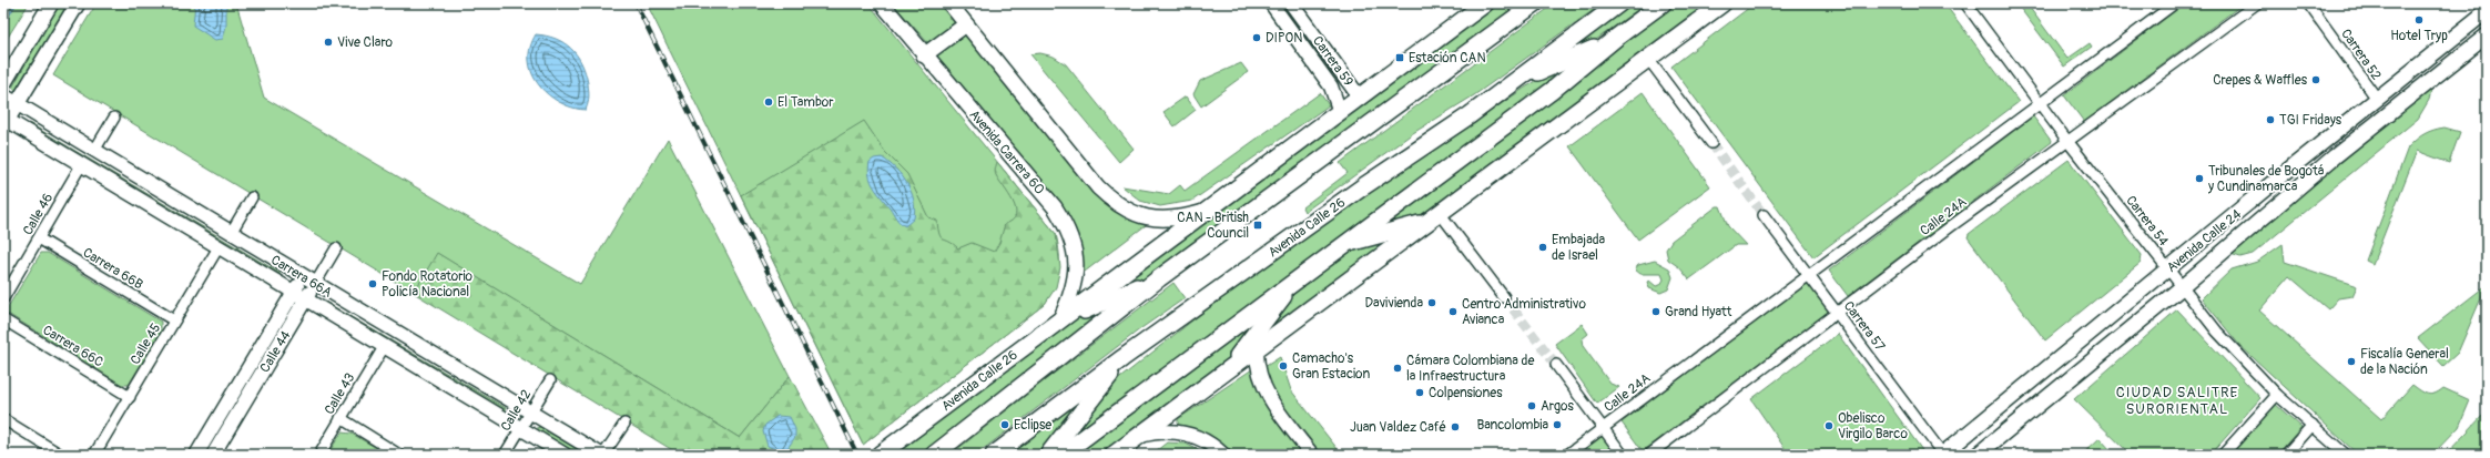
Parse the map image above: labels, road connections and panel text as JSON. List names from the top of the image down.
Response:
{
  "streets": {
    "main road": ["Avenida Carrera 60", "Avenida Calle 26", "Avenida Calle 24"],
    "street": [
      "Carrera 52",
      "Carrera 59",
      "Calle 46",
      "Calle 24A",
      "Carrera 54",
      "Carrera 66B",
      "Carrera 66A",
      "Carrera 57",
      "Calle 45",
      "Carrera 66C",
      "Calle 44",
      "Calle 43",
      "Calle 42"
    ]
  },
  "crossings": [
    ["Carrera 52", "Avenida Calle 24"],
    ["Carrera 59", "Avenida Calle 26"],
    ["Avenida Carrera 60", "Avenida Calle 26"],
    ["Calle 46", "Carrera 66B"],
    ["Calle 46", "Carrera 66A"],
    ["Calle 24A", "Carrera 54"],
    ["Calle 24A", "Carrera 57"],
    ["Carrera 54", "Avenida Calle 24"],
    ["Avenida Calle 24", "Carrera 57"],
    ["Carrera 66B", "Calle 45"],
    ["Carrera 66A", "Calle 45"],
    ["Carrera 66A", "Calle 44"],
    ["Carrera 66A", "Calle 43"],
    ["Carrera 66A", "Calle 42"],
    ["Calle 45", "Carrera 66C"]
  ],
  "districts": ["CIUDAD SALITRE SURORIENTAL"],
  "places": {
    "other": [
      "Hotel Tryp",
      "DIPON",
      "Vive Claro",
      "Crepes & Waffles",
      "El Tambor",
      "TGI Fridays",
      "Tribunales de Bogotá y Cundinamarca",
      "Embajada de Israel",
      "Fondo Rotatorio Policía Nacional",
      "Davivienda",
      "Centro Administrativo Avianca",
      "Grand Hyatt",
      "Fiscalía General de la Nación",
      "Camacho's Gran Estacion",
      "Cámara Colombiana de la Infraestructura",
      "Colpensiones",
      "Argos",
      "Eclipse",
      "Bancolombia",
      "Obelisco Virgilo Barco",
      "Juan Valdez Café"
    ],
    "transit": ["Estación CAN", "CAN - British Council"]
  }
}
